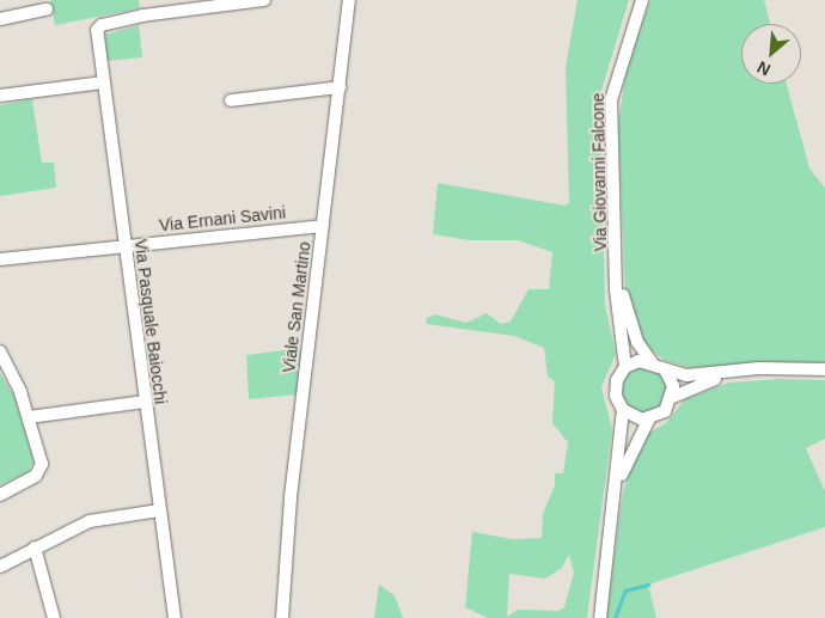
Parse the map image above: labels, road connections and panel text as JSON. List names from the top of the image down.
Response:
{
  "streets": {
    "street": [
      "Via Giovanni Falcone",
      "Via Ernani Savini",
      "Viale San Martino",
      "Via Pasquale Baiocchi"
    ]
  },
  "crossings": [
    ["Via Ernani Savini", "Viale San Martino"],
    ["Via Ernani Savini", "Via Pasquale Baiocchi"]
  ],
  "north": "bottom left"
}
